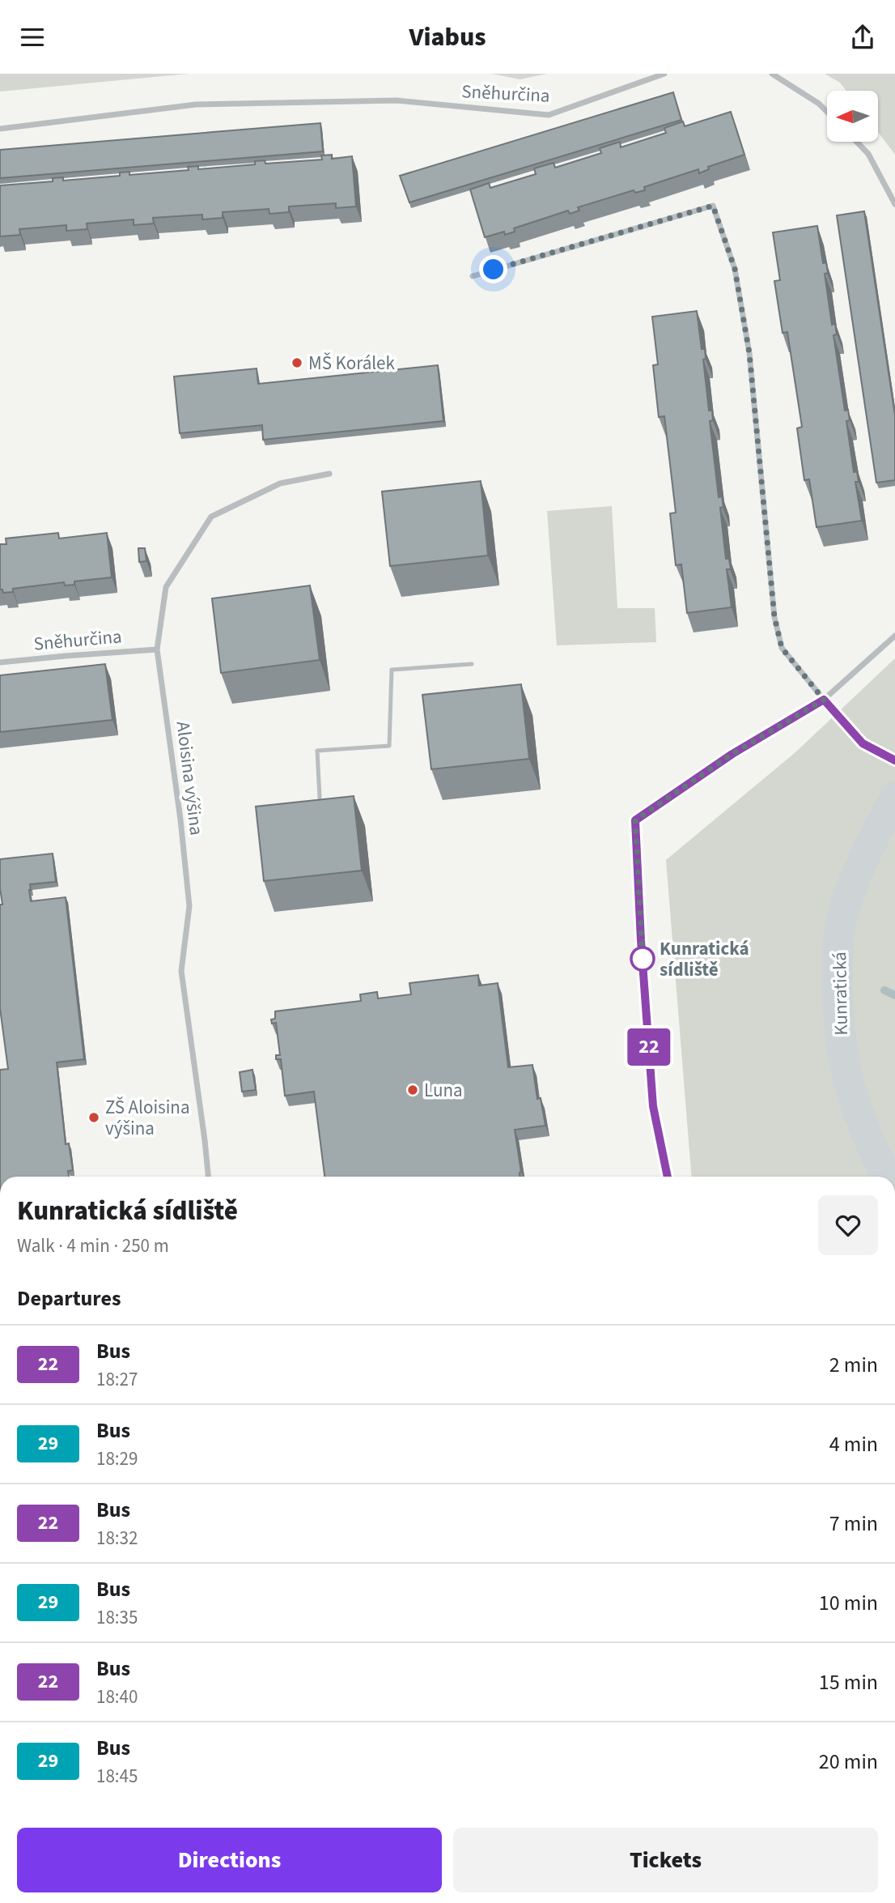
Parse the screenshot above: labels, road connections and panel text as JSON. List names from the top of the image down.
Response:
{
  "streets": {
    "street": ["Sněhurčina", "Aloisina výšina", "Kunratická"]
  },
  "crossings": [
    ["Sněhurčina", "Aloisina výšina"]
  ],
  "places": [
    "MŠ Korálek",
    "Kunratická sídliště",
    "Luna",
    "ZŠ Aloisina výšina"
  ],
  "lines": ["bus line 22"],
  "north": "left",
  "page": {
    "header": "Viabus",
    "on_map": "22",
    "heading": [
      ["Kunratická sídliště", "Walk · 4 min · 250 m"],
      "Departures"
    ],
    "list": [
      {
        "mark": "22",
        "name": "Bus",
        "note": "18:27",
        "value": "2 min"
      },
      {
        "mark": "29",
        "name": "Bus",
        "note": "18:29",
        "value": "4 min"
      },
      {
        "mark": "22",
        "name": "Bus",
        "note": "18:32",
        "value": "7 min"
      },
      {
        "mark": "29",
        "name": "Bus",
        "note": "18:35",
        "value": "10 min"
      },
      {
        "mark": "22",
        "name": "Bus",
        "note": "18:40",
        "value": "15 min"
      },
      {
        "mark": "29",
        "name": "Bus",
        "note": "18:45",
        "value": "20 min"
      }
    ],
    "buttons": ["Directions", "Tickets"]
  }
}
